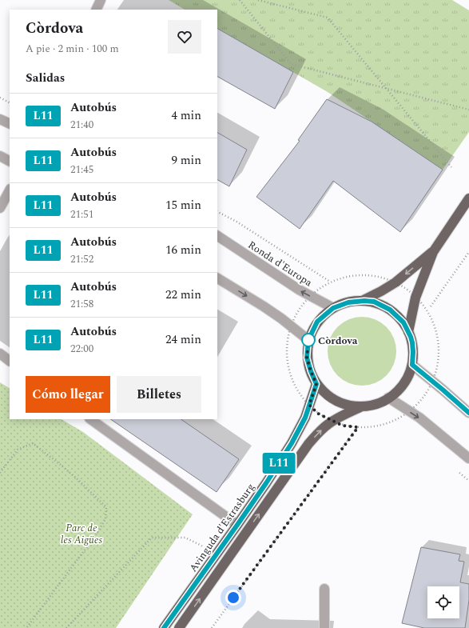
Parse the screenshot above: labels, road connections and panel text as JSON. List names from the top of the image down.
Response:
{
  "streets": {
    "main road": ["Avinguda d'Estrasburg"],
    "street": ["Ronda d'Europa"]
  },
  "crossings": [
    ["Ronda d'Europa", "Avinguda d'Estrasburg"]
  ],
  "parks": ["Parc de les Aigües"],
  "places": ["Còrdova"],
  "lines": ["bus line L11"],
  "page": {
    "on_map": "L11",
    "heading": [
      ["Còrdova", "A pie · 2 min · 100 m"],
      "Salidas"
    ],
    "list": [
      {
        "mark": "L11",
        "name": "Autobús",
        "note": "21:40",
        "value": "4 min"
      },
      {
        "mark": "L11",
        "name": "Autobús",
        "note": "21:45",
        "value": "9 min"
      },
      {
        "mark": "L11",
        "name": "Autobús",
        "note": "21:51",
        "value": "15 min"
      },
      {
        "mark": "L11",
        "name": "Autobús",
        "note": "21:52",
        "value": "16 min"
      },
      {
        "mark": "L11",
        "name": "Autobús",
        "note": "21:58",
        "value": "22 min"
      },
      {
        "mark": "L11",
        "name": "Autobús",
        "note": "22:00",
        "value": "24 min"
      }
    ],
    "buttons": ["Cómo llegar", "Billetes"]
  }
}
